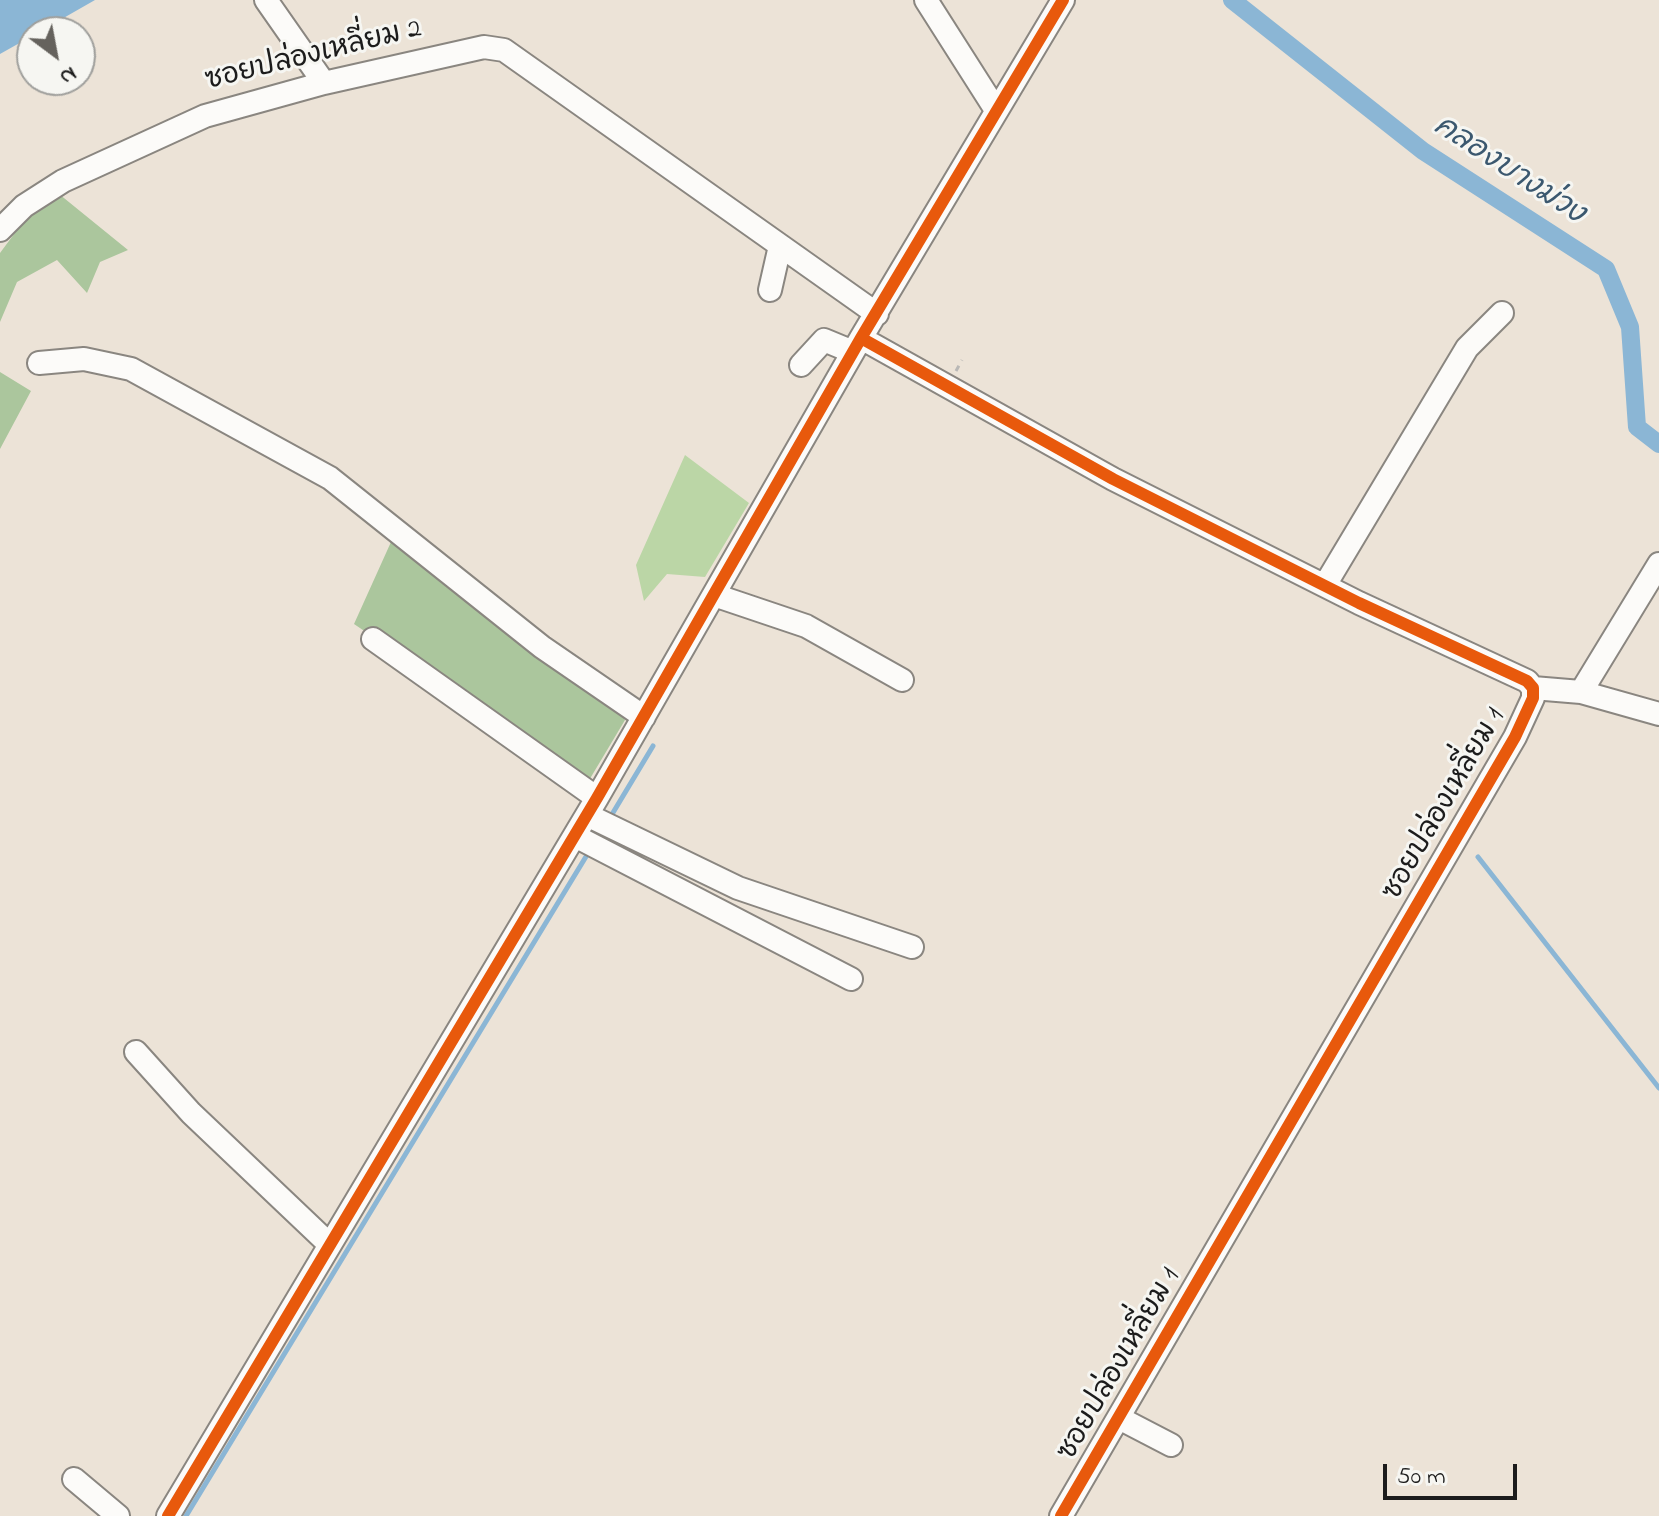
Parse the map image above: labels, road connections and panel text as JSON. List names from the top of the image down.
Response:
{
  "streets": {
    "street": ["ซอยปล่องเหลี่ยม 2", "ซอยปล่องเหลี่ยม 1"]
  },
  "water": ["คลองบางม่วง"],
  "scale_bar": "50 m",
  "north": "bottom right"
}
